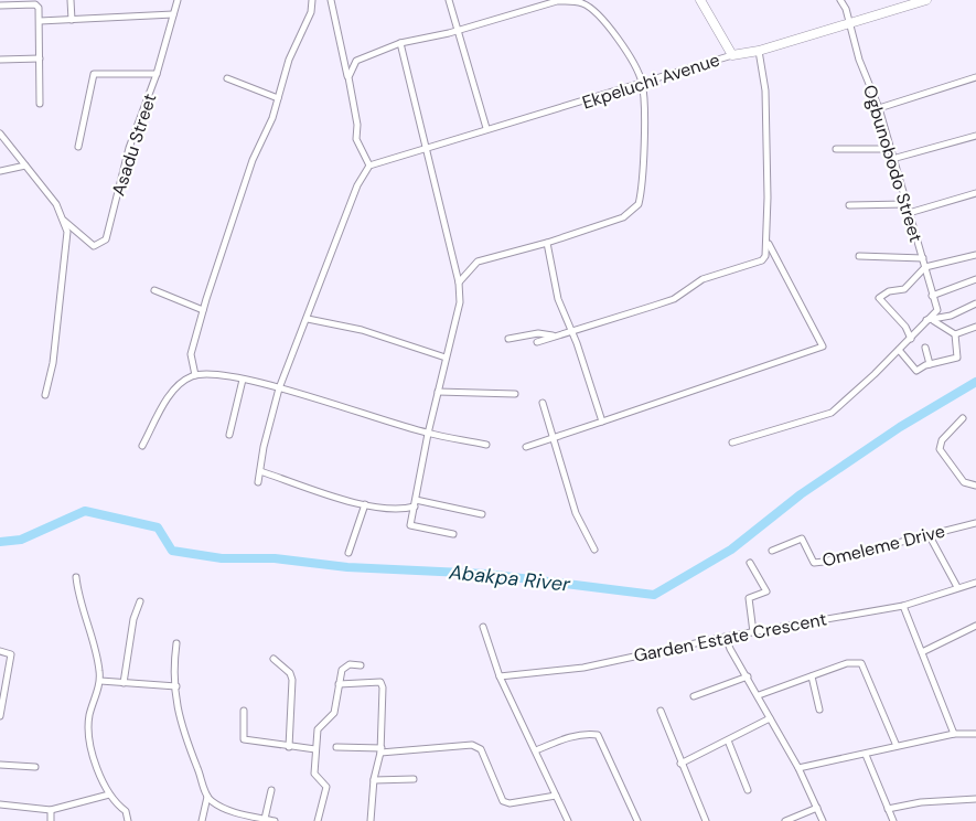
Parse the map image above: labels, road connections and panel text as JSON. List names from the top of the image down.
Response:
{
  "streets": {
    "street": [
      "Ekpeluchi Avenue",
      "Asadu Street",
      "Ogbunobodo Street",
      "Omeleme Drive",
      "Garden Estate Crescent"
    ]
  },
  "crossings": [
    ["Ekpeluchi Avenue", "Ogbunobodo Street"]
  ],
  "water": ["Abakpa River"]
}
